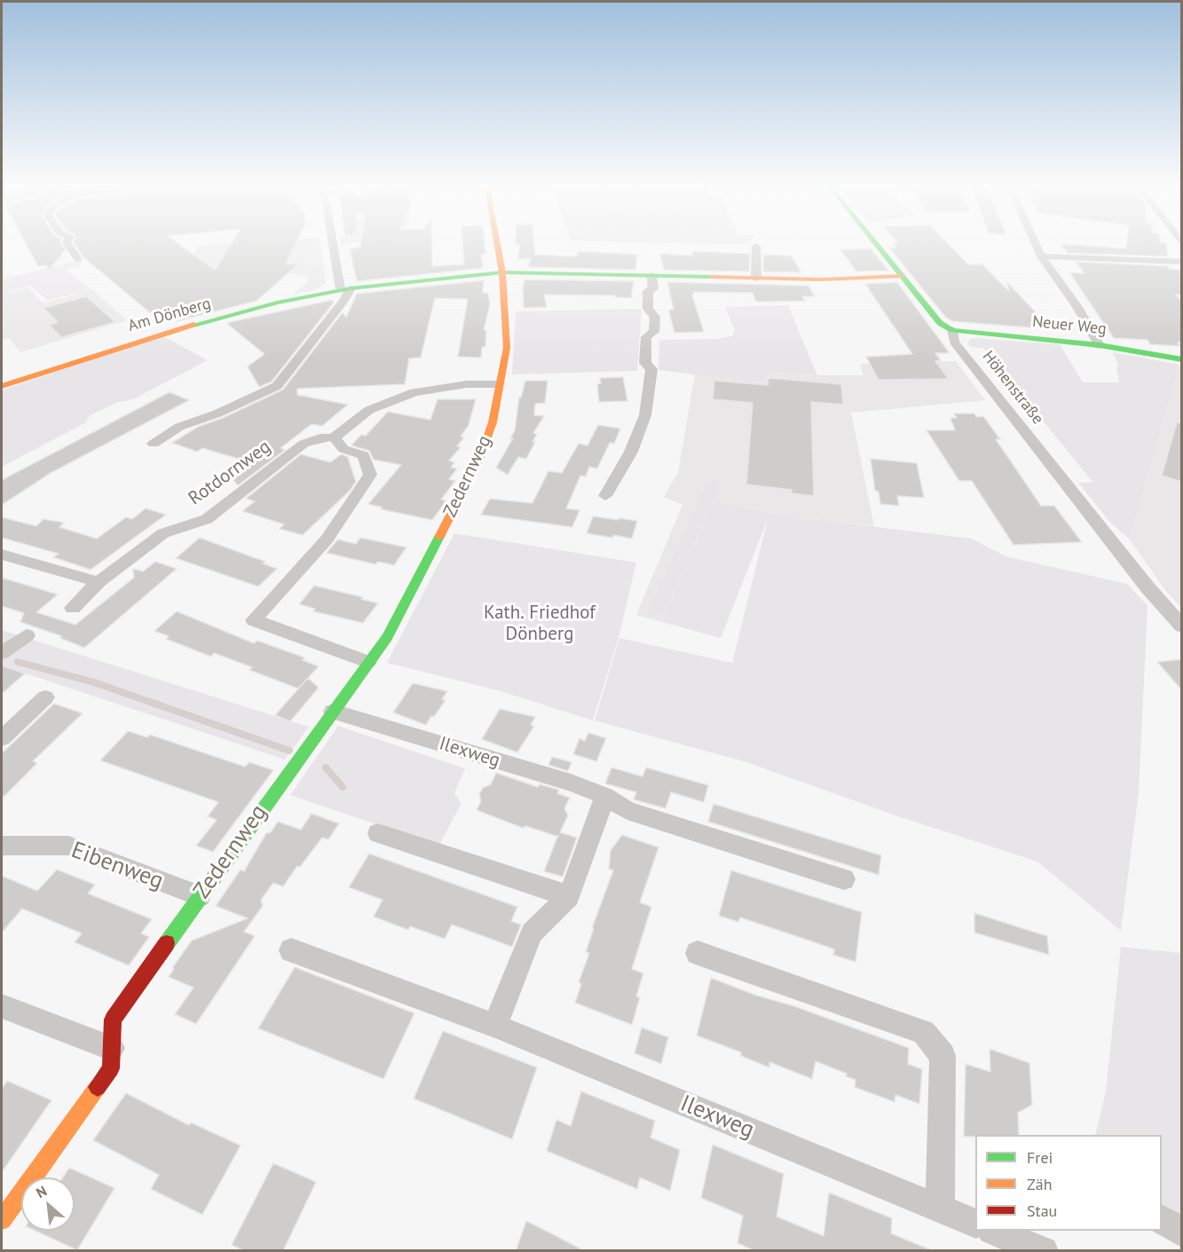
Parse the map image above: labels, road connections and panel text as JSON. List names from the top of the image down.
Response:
{
  "streets": {
    "street": [
      "Am Dönberg",
      "Neuer Weg",
      "Höhenstraße",
      "Rotdornweg",
      "Zedernweg",
      "Ilexweg",
      "Eibenweg"
    ]
  },
  "crossings": [
    ["Am Dönberg", "Höhenstraße"],
    ["Am Dönberg", "Zedernweg"],
    ["Neuer Weg", "Höhenstraße"],
    ["Rotdornweg", "Zedernweg"],
    ["Zedernweg", "Ilexweg"],
    ["Zedernweg", "Eibenweg"]
  ],
  "parks": ["Kath. Friedhof Dönberg"],
  "legend": ["Frei", "Zäh", "Stau"],
  "north": "top left"
}
